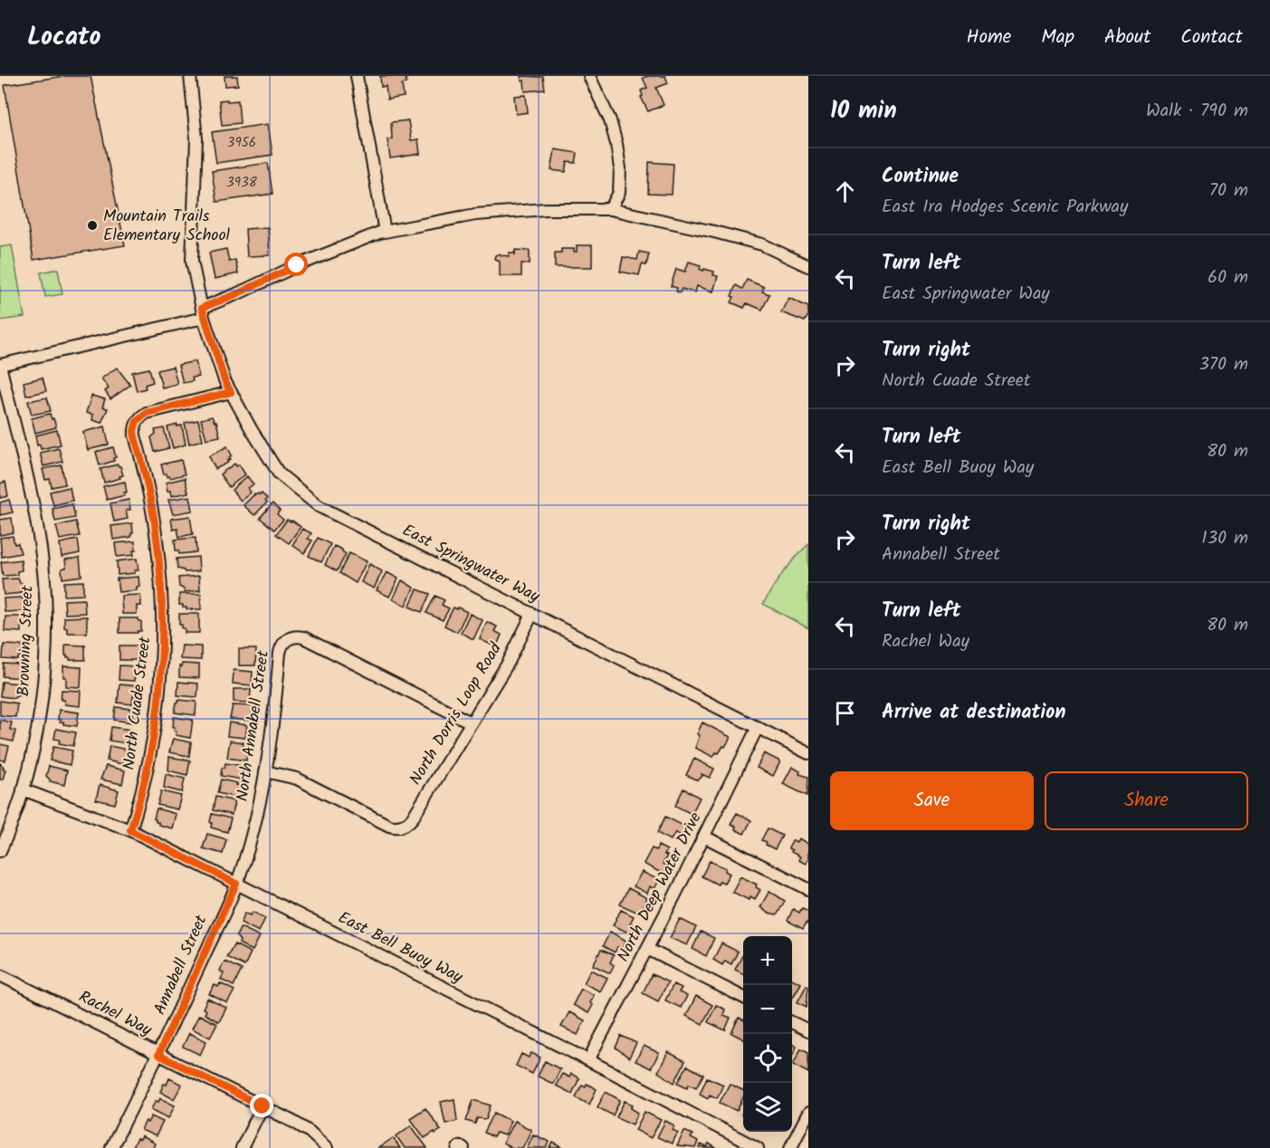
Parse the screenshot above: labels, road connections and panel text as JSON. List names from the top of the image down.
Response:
{
  "streets": {
    "street": [
      "East Springwater Way",
      "Browning Street",
      "North Cuade Street",
      "North Dorris Loop Road",
      "North Annabell Street",
      "North Deep Water Drive",
      "East Bell Buoy Way",
      "Annabell Street",
      "Rachel Way"
    ]
  },
  "crossings": [
    ["East Springwater Way", "North Cuade Street"],
    ["East Springwater Way", "North Dorris Loop Road"],
    ["East Springwater Way", "North Deep Water Drive"],
    ["Browning Street", "East Bell Buoy Way"],
    ["North Cuade Street", "East Bell Buoy Way"],
    ["North Dorris Loop Road", "North Annabell Street"],
    ["North Annabell Street", "East Bell Buoy Way"],
    ["North Annabell Street", "Annabell Street"],
    ["North Deep Water Drive", "East Bell Buoy Way"],
    ["East Bell Buoy Way", "Annabell Street"],
    ["Annabell Street", "Rachel Way"]
  ],
  "places": ["Mountain Trails Elementary School"],
  "house_numbers": ["3956", "3938"],
  "page": {
    "header": "Locato",
    "nav": [
      "Home",
      "Map",
      "About",
      "Contact"
    ],
    "heading": ["10 min", "Walk · 790 m"],
    "list": [
      ["Continue", "East Ira Hodges Scenic Parkway", "70 m"],
      ["Turn left", "East Springwater Way", "60 m"],
      ["Turn right", "North Cuade Street", "370 m"],
      ["Turn left", "East Bell Buoy Way", "80 m"],
      ["Turn right", "Annabell Street", "130 m"],
      ["Turn left", "Rachel Way", "80 m"],
      "Arrive at destination"
    ],
    "buttons": ["Save", "Share"],
    "map_buttons": ["+", "−"]
  }
}
